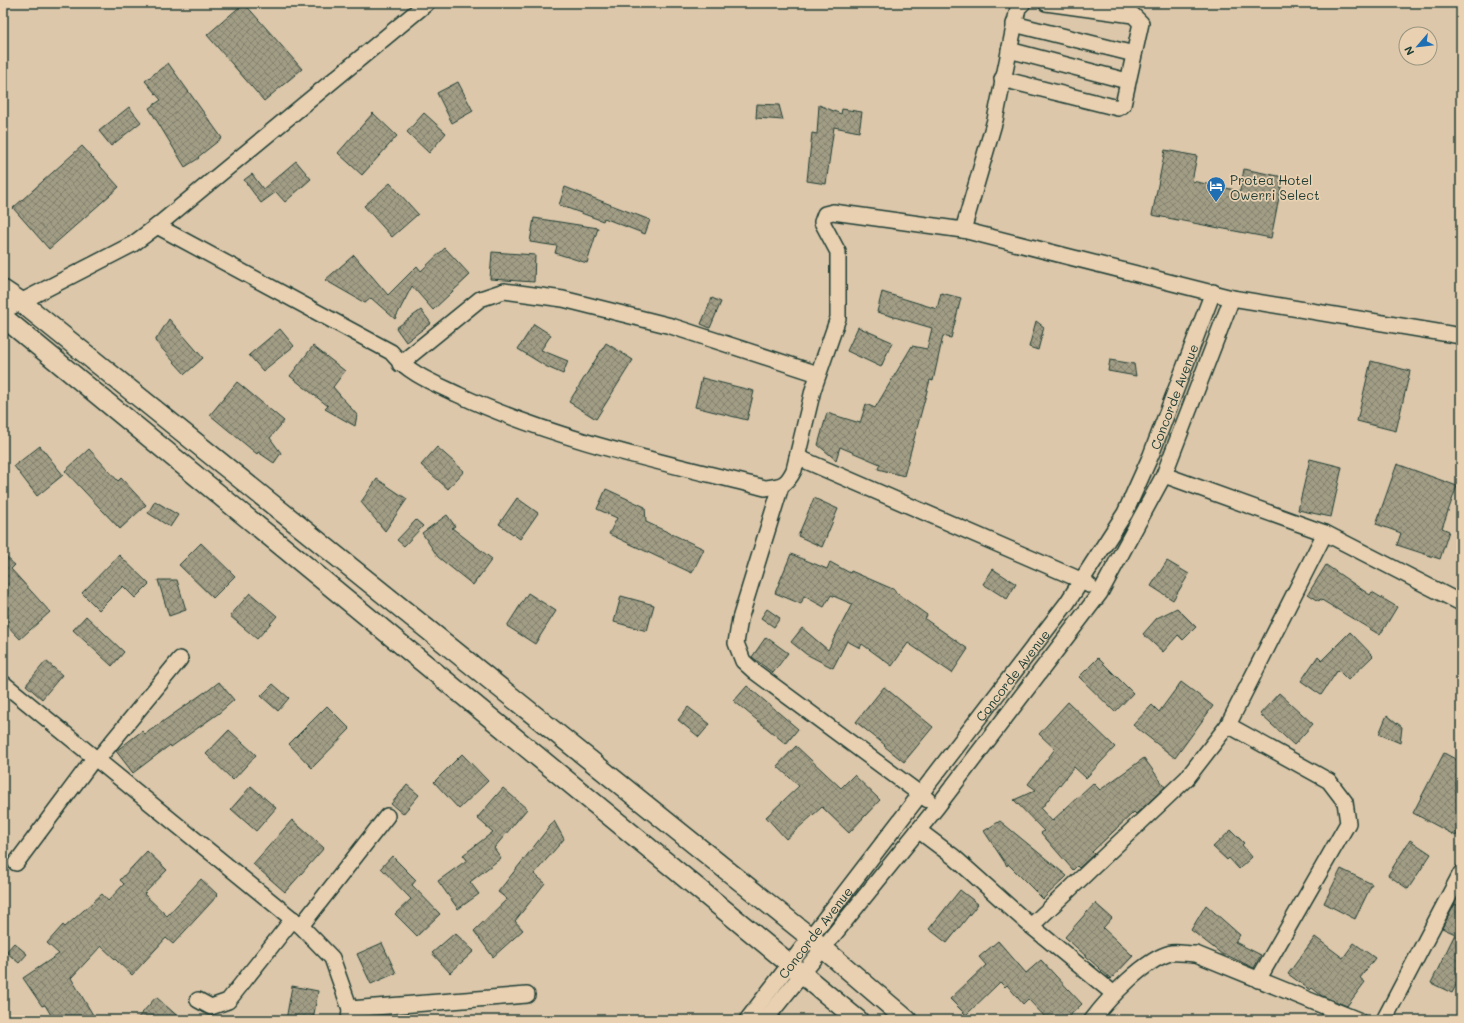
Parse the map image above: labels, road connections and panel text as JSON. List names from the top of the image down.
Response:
{
  "streets": {
    "street": ["Concorde Avenue"]
  },
  "places": {
    "hotel": ["Protea Hotel Owerri Select"]
  },
  "north": "bottom left"
}
